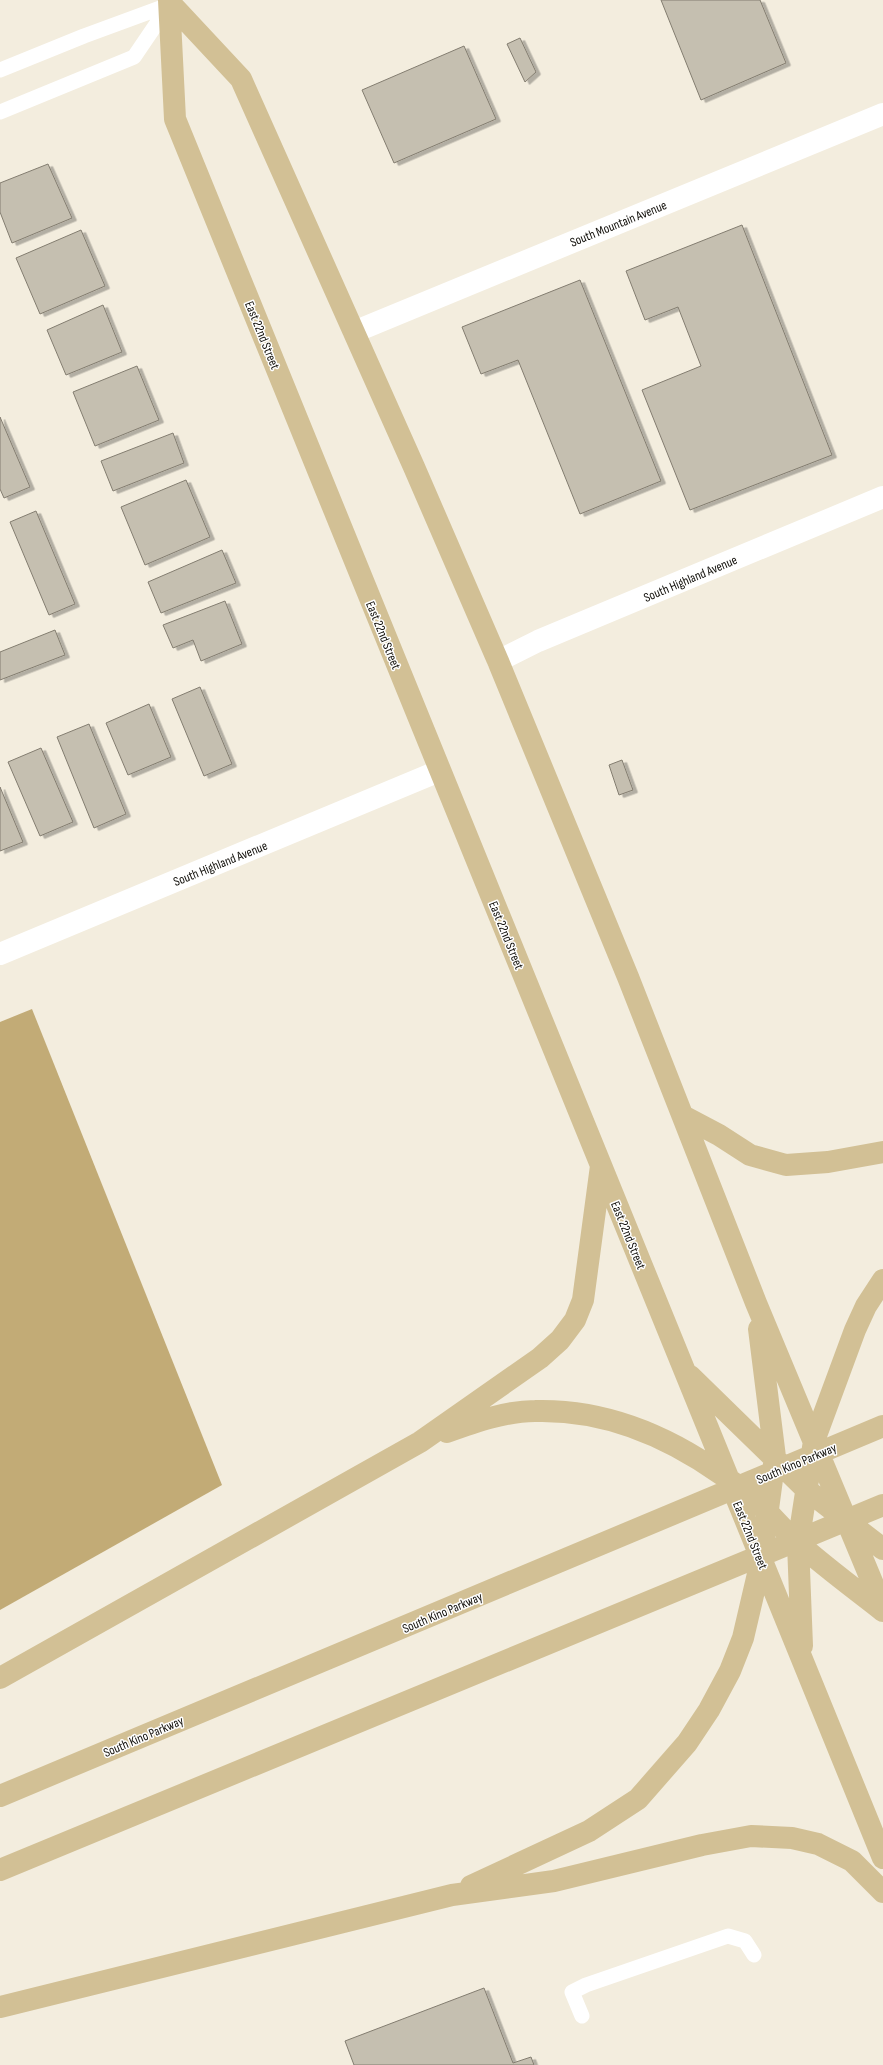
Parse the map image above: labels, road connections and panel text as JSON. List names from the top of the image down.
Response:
{
  "streets": {
    "main road": ["East 22nd Street", "South Kino Parkway"],
    "street": ["South Mountain Avenue", "South Highland Avenue"]
  },
  "crossings": [
    ["East 22nd Street", "South Highland Avenue"]
  ]
}
